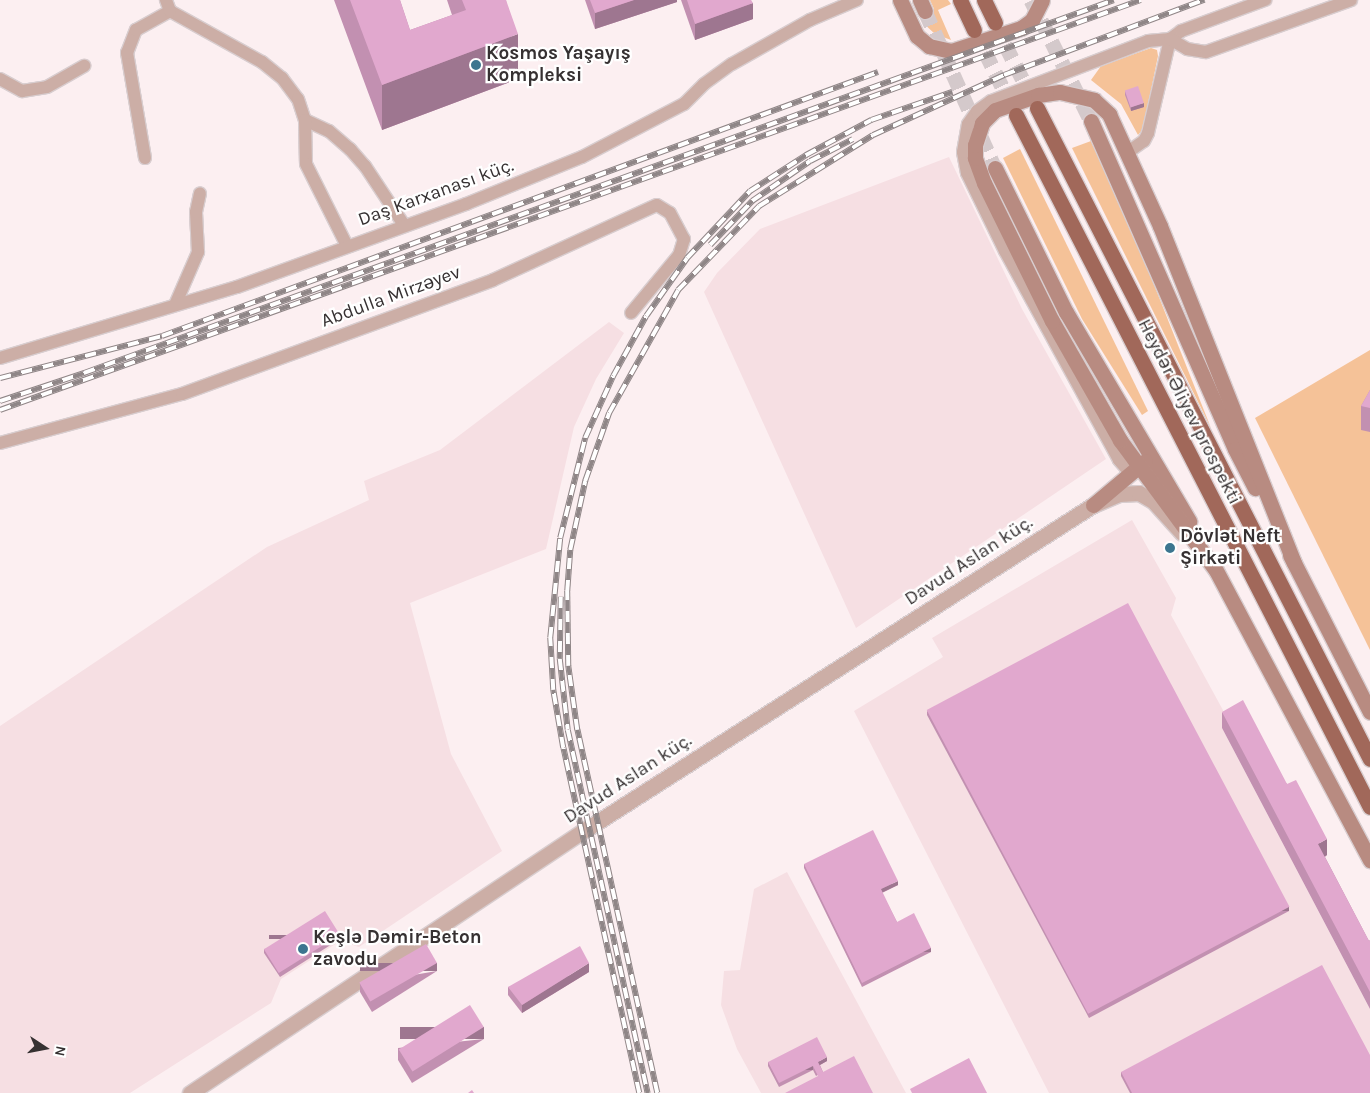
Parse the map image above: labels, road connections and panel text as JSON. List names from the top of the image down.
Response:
{
  "streets": {
    "highway": ["Heydər Əliyev prospekti"],
    "street": ["Daş Karxanası küç.", "Abdulla Mirzəyev", "Davud Aslan küç."]
  },
  "places": ["Kosmos Yaşayış Kompleksi", "Dövlət Neft Şirkəti", "Keşlə Dəmir-Beton zavodu"],
  "north": "right"
}
